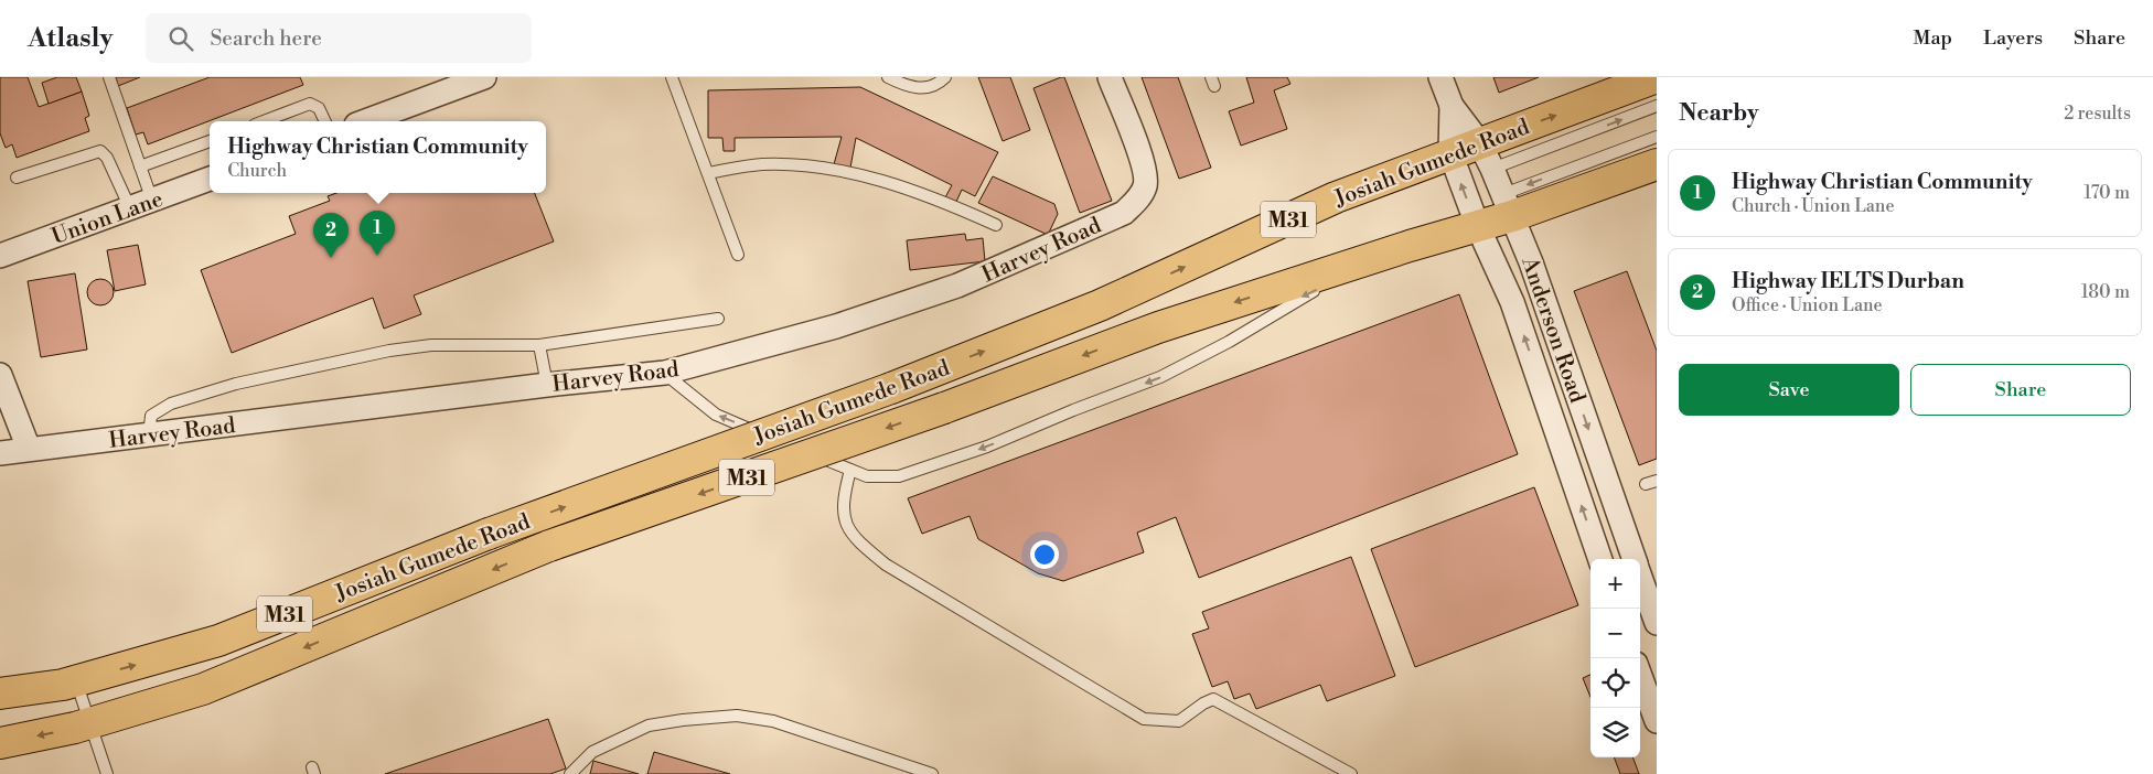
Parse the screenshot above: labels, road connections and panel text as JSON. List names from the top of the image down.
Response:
{
  "streets": {
    "main road": ["Josiah Gumede Road", "M31"],
    "street": ["Union Lane", "Harvey Road", "Anderson Road"]
  },
  "crossings": [
    ["Josiah Gumede Road", "Anderson Road"]
  ],
  "page": {
    "header": "Atlasly",
    "search": "Search here",
    "nav": ["Map", "Layers", "Share"],
    "heading": ["Nearby", "2 results"],
    "popup": ["Highway Christian Community", "Church"],
    "list": [
      {
        "mark": "1",
        "name": "Highway Christian Community",
        "note": "Church · Union Lane",
        "value": "170 m"
      },
      {
        "mark": "2",
        "name": "Highway IELTS Durban",
        "note": "Office · Union Lane",
        "value": "180 m"
      }
    ],
    "pins": ["1", "2"],
    "buttons": ["Save", "Share"],
    "map_buttons": ["+", "−"]
  }
}
